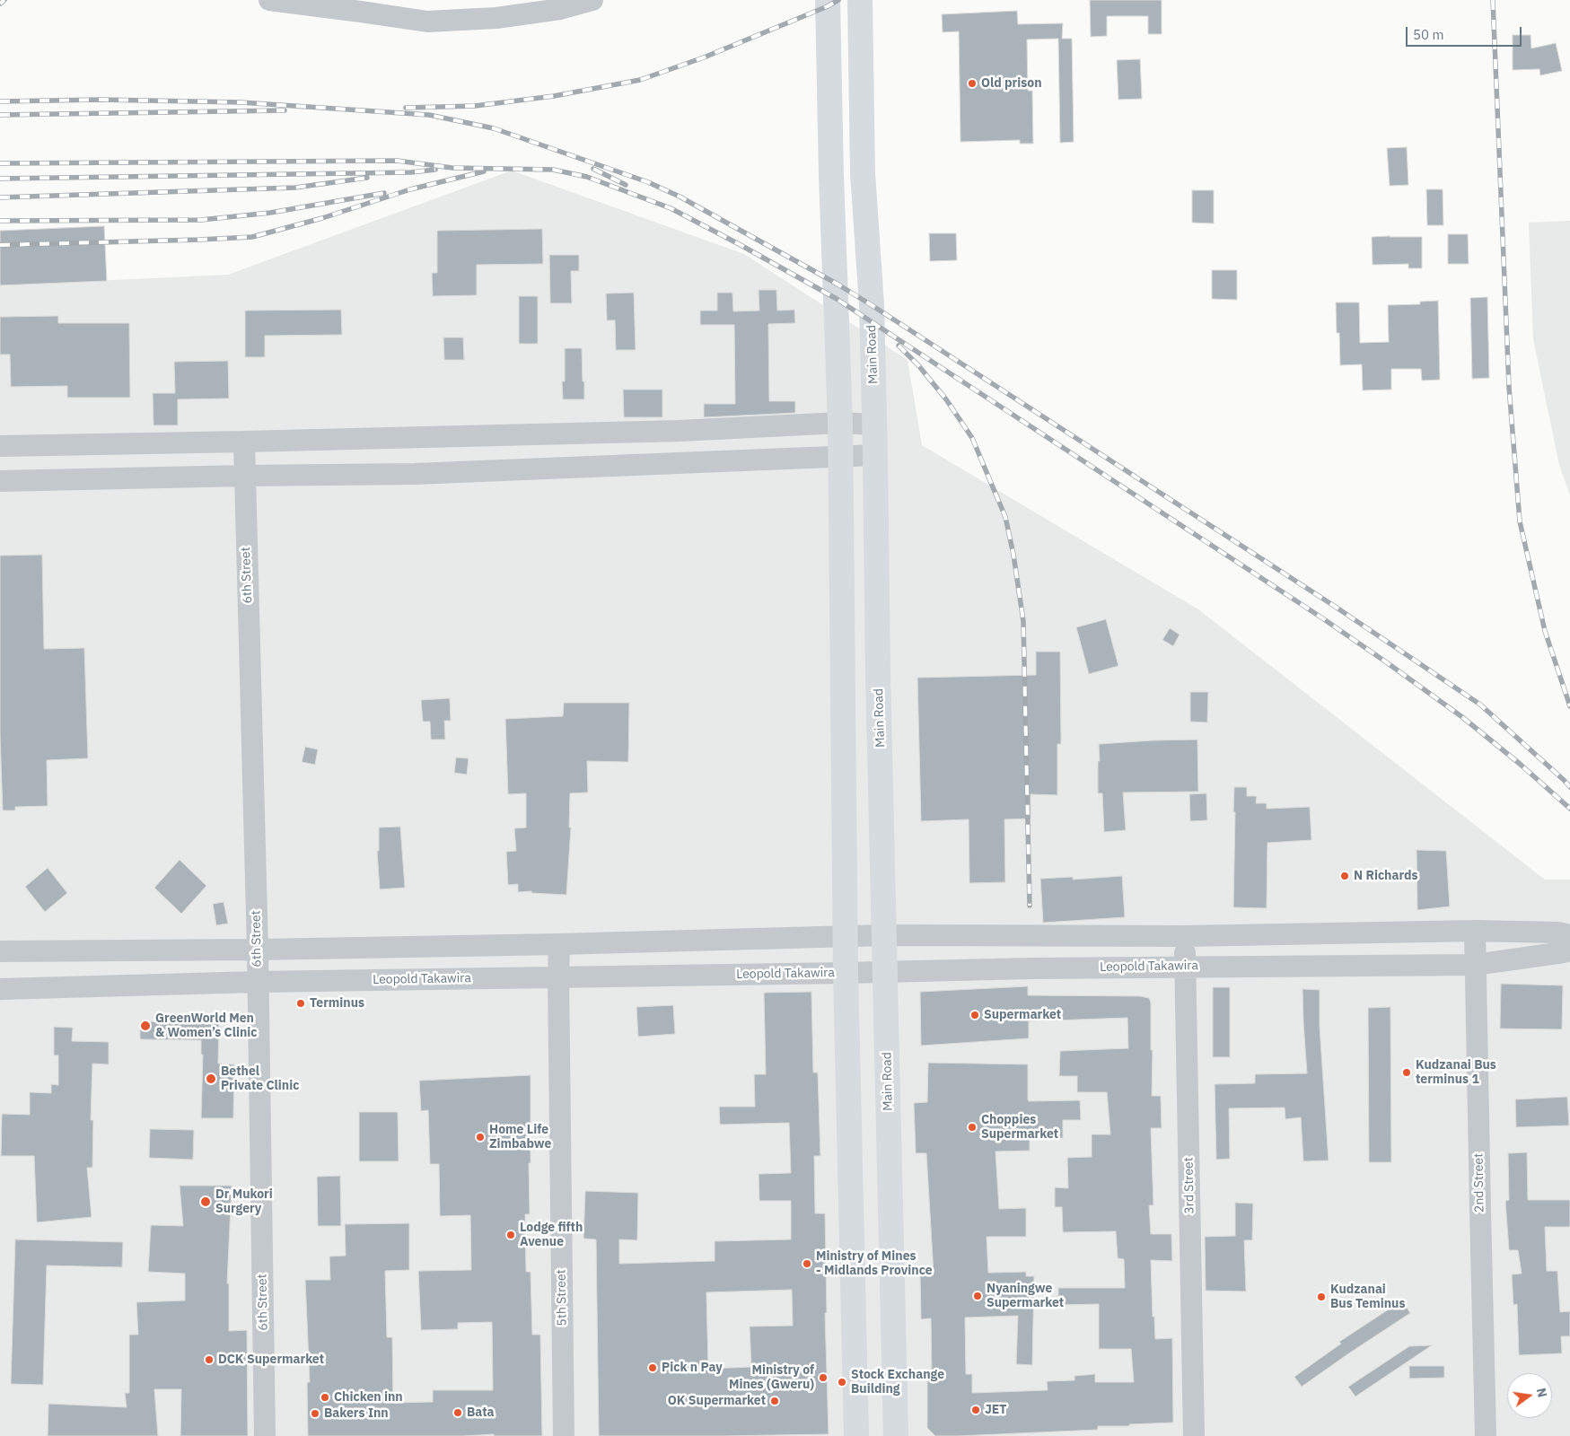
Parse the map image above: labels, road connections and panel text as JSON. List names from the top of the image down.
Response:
{
  "streets": {
    "main road": ["Main Road"],
    "street": [
      "6th Street",
      "Leopold Takawira",
      "2nd Street",
      "3rd Street",
      "5th Street"
    ]
  },
  "crossings": [
    ["Main Road", "Leopold Takawira"],
    ["6th Street", "Leopold Takawira"],
    ["Leopold Takawira", "2nd Street"],
    ["Leopold Takawira", "3rd Street"],
    ["Leopold Takawira", "5th Street"]
  ],
  "places": [
    "Old prison",
    "N Richards",
    "Terminus",
    "Supermarket",
    "GreenWorld Men & Women’s Clinic",
    "Kudzanai Bus terminus 1",
    "Bethel Private Clinic",
    "Choppies Supermarket",
    "Home Life Zimbabwe",
    "Dr Mukori Surgery",
    "Lodge fifth Avenue",
    "Ministry of Mines - Midlands Province",
    "Nyaningwe Supermarket",
    "Kudzanai Bus Teminus",
    "DCK Supermarket",
    "Pick n Pay",
    "Ministry of Mines (Gweru)",
    "Stock Exchange Building",
    "Chicken inn",
    "OK Supermarket",
    "JET",
    "Bata",
    "Bakers Inn"
  ],
  "scale_bar": "50 m",
  "north": "right"
}
